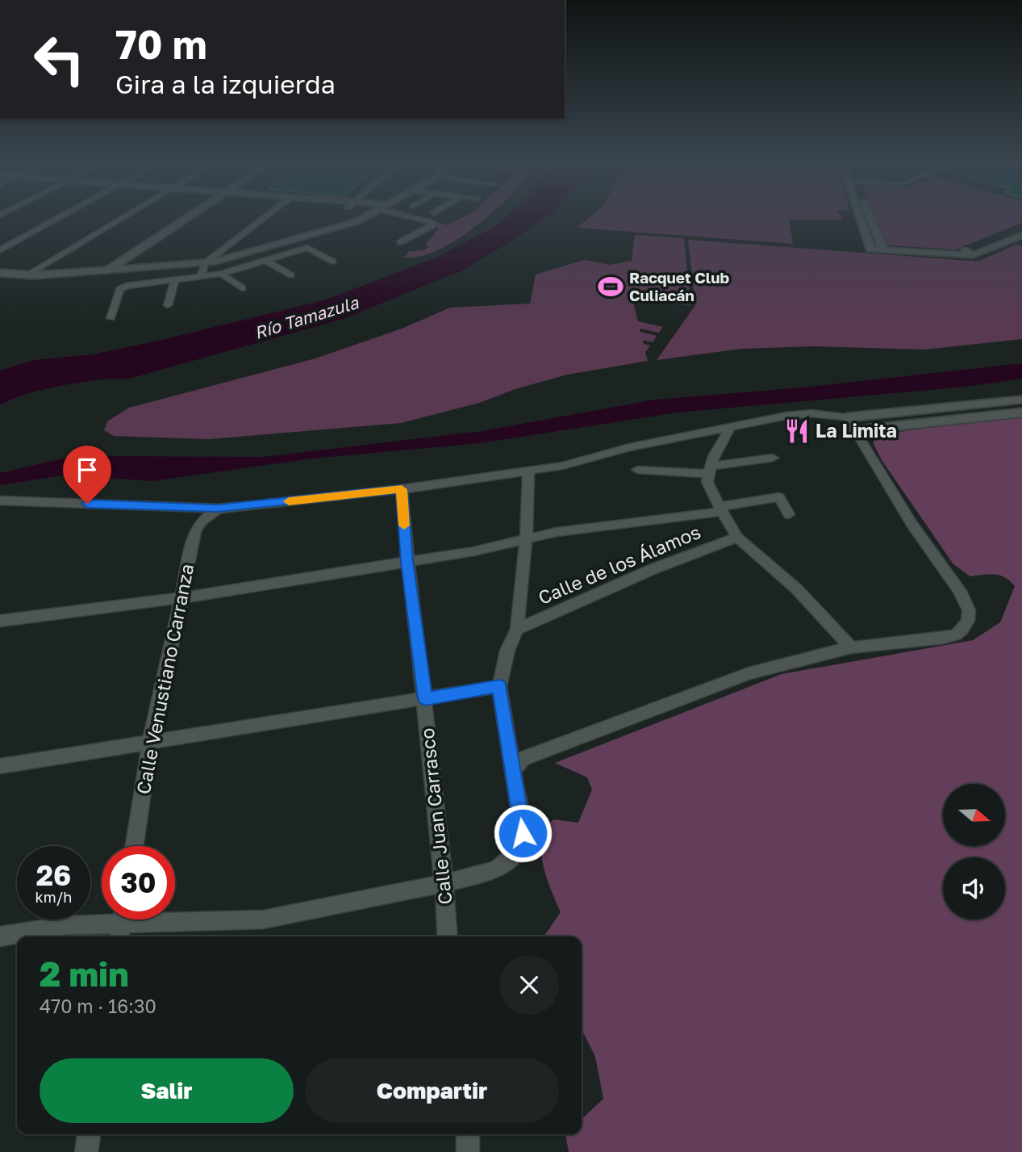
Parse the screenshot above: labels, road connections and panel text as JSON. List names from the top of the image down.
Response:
{
  "streets": {
    "street": ["Calle de los Álamos", "Calle Venustiano Carranza", "Calle Juan Carrasco"]
  },
  "water": ["Río Tamazula"],
  "places": {
    "sports": ["Racquet Club Culiacán"],
    "restaurant": ["La Limita"]
  },
  "north": "right",
  "page": {
    "turn": ["70 m", "Gira a la izquierda"],
    "speed": "26 km/h",
    "limit": "30",
    "heading": ["2 min", "470 m · 16:30"],
    "buttons": ["Salir", "Compartir"]
  }
}
